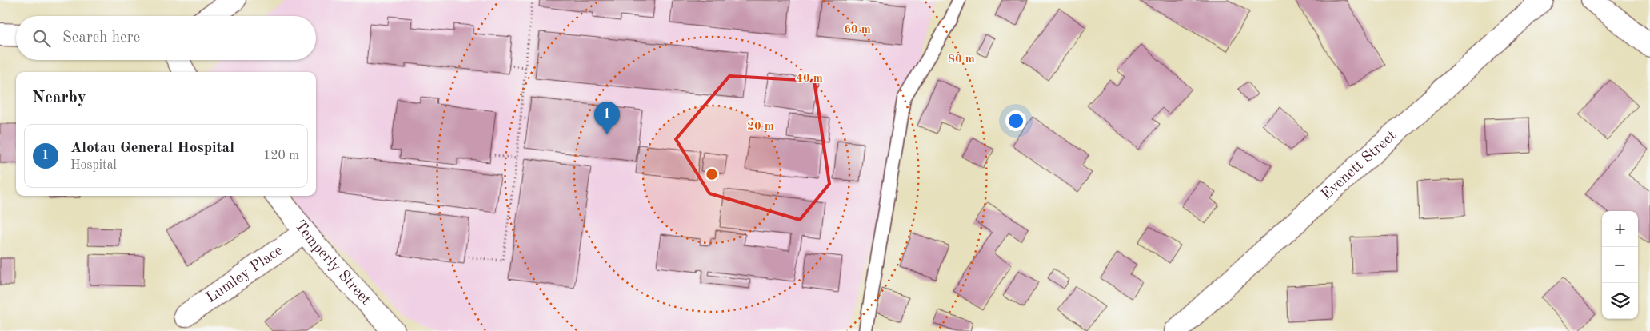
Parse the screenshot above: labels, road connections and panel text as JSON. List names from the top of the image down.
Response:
{
  "streets": {
    "street": ["Evenett Street", "Temperly Street", "Lumley Place"]
  },
  "crossings": [
    ["Temperly Street", "Lumley Place"]
  ],
  "page": {
    "search": "Search here",
    "heading": "Nearby",
    "pins": "1",
    "list": [
      {
        "mark": "1",
        "name": "Alotau General Hospital",
        "note": "Hospital",
        "value": "120 m"
      }
    ],
    "map_buttons": ["+", "−"]
  },
  "rings": [
    "60 m",
    "80 m",
    "40 m",
    "20 m"
  ]
}
